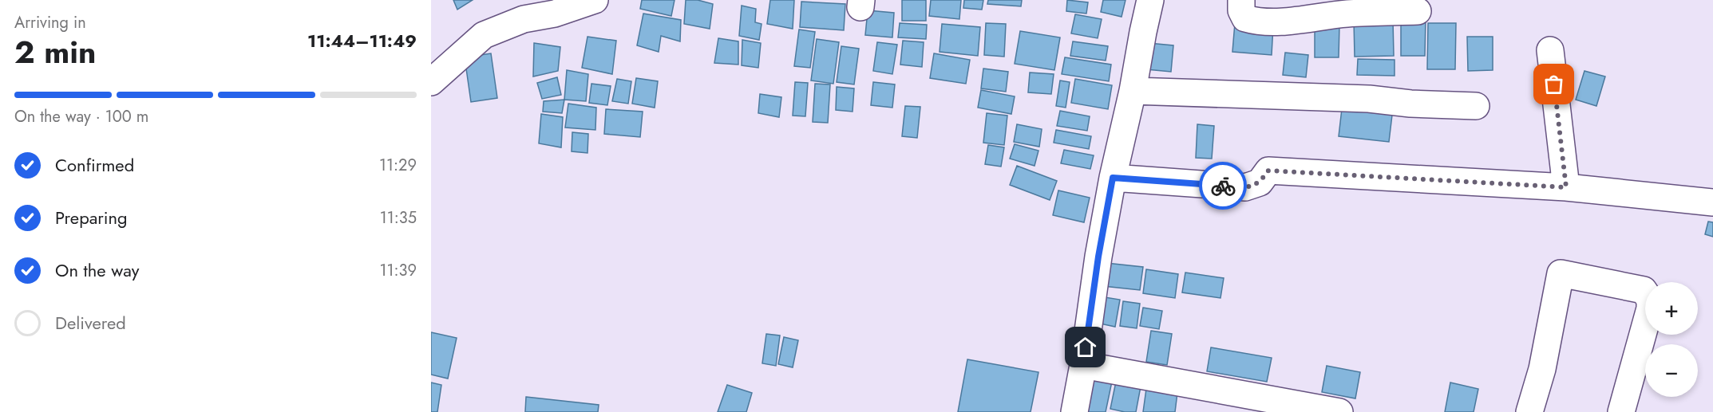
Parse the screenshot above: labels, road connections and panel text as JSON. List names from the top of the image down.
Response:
{
  "page": {
    "heading": ["2 min", "Arriving in", "11:44–11:49"],
    "bar": "On the way · 100 m",
    "list": [
      ["Confirmed", "11:29"],
      ["Preparing", "11:35"],
      ["On the way", "11:39"],
      "Delivered"
    ],
    "map_buttons": ["+", "−"]
  }
}
